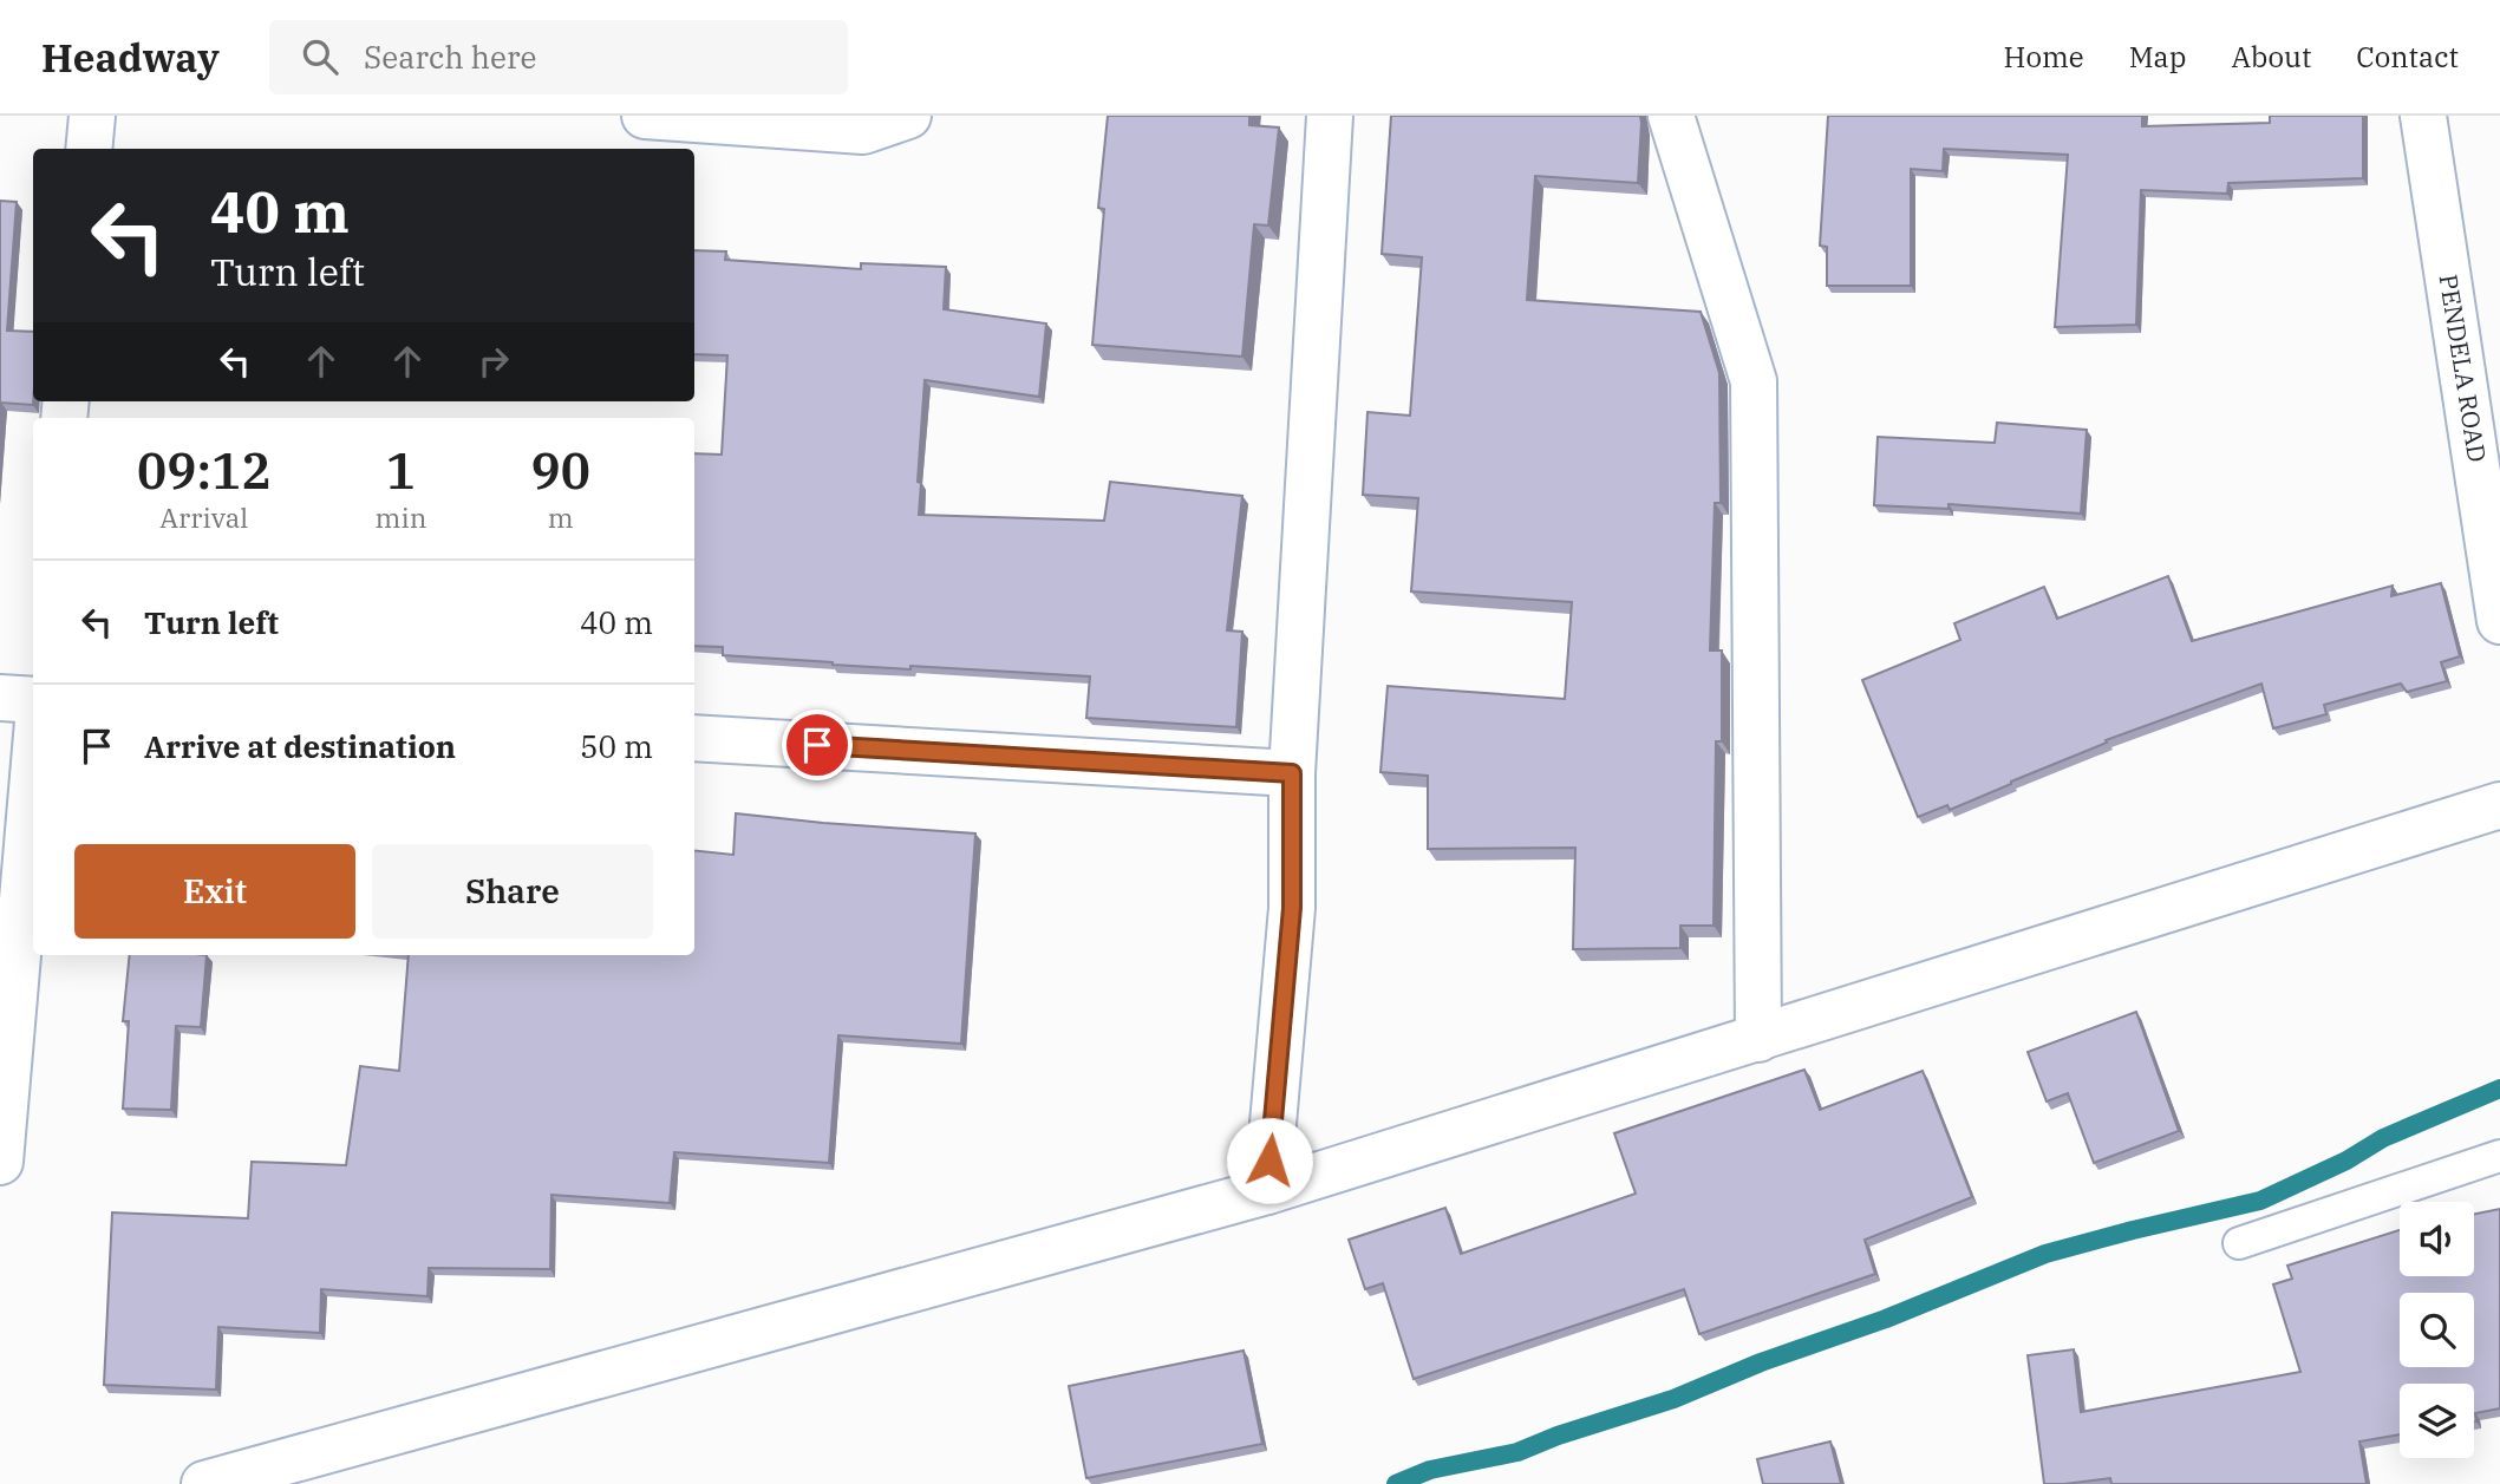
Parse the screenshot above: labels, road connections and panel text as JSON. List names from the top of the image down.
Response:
{
  "streets": {
    "street": ["PENDELA ROAD"]
  },
  "page": {
    "header": "Headway",
    "search": "Search here",
    "nav": [
      "Home",
      "Map",
      "About",
      "Contact"
    ],
    "turn": ["40 m", "Turn left"],
    "eta": [
      "09:12",
      "Arrival",
      "1",
      "min",
      "90",
      "m"
    ],
    "list": [
      {
        "name": "Turn left",
        "value": "40 m"
      },
      {
        "name": "Arrive at destination",
        "value": "50 m"
      }
    ],
    "buttons": ["Exit", "Share"]
  }
}
